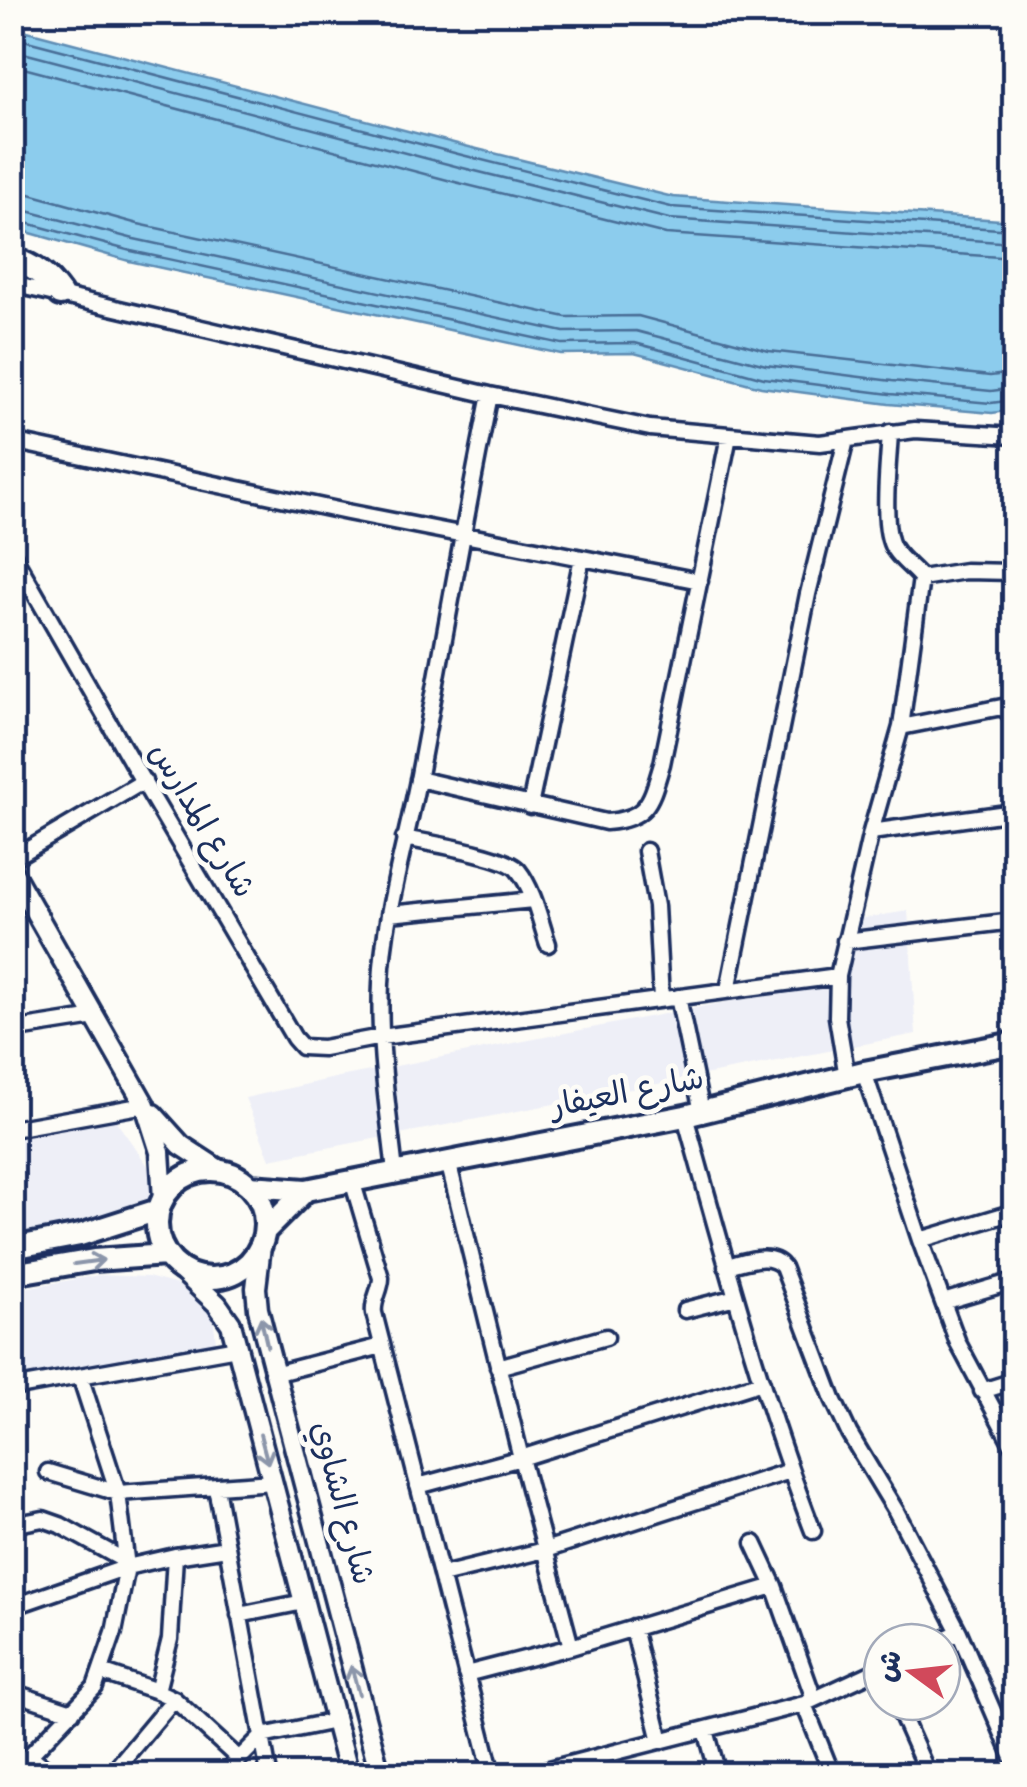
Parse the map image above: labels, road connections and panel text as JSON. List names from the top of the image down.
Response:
{
  "streets": {
    "main road": ["شارع العيفار"],
    "street": ["شارع المدارس", "شارع الشاوي"]
  },
  "crossings": [
    ["شارع العيفار", "شارع الشاوي"]
  ],
  "north": "left"
}
